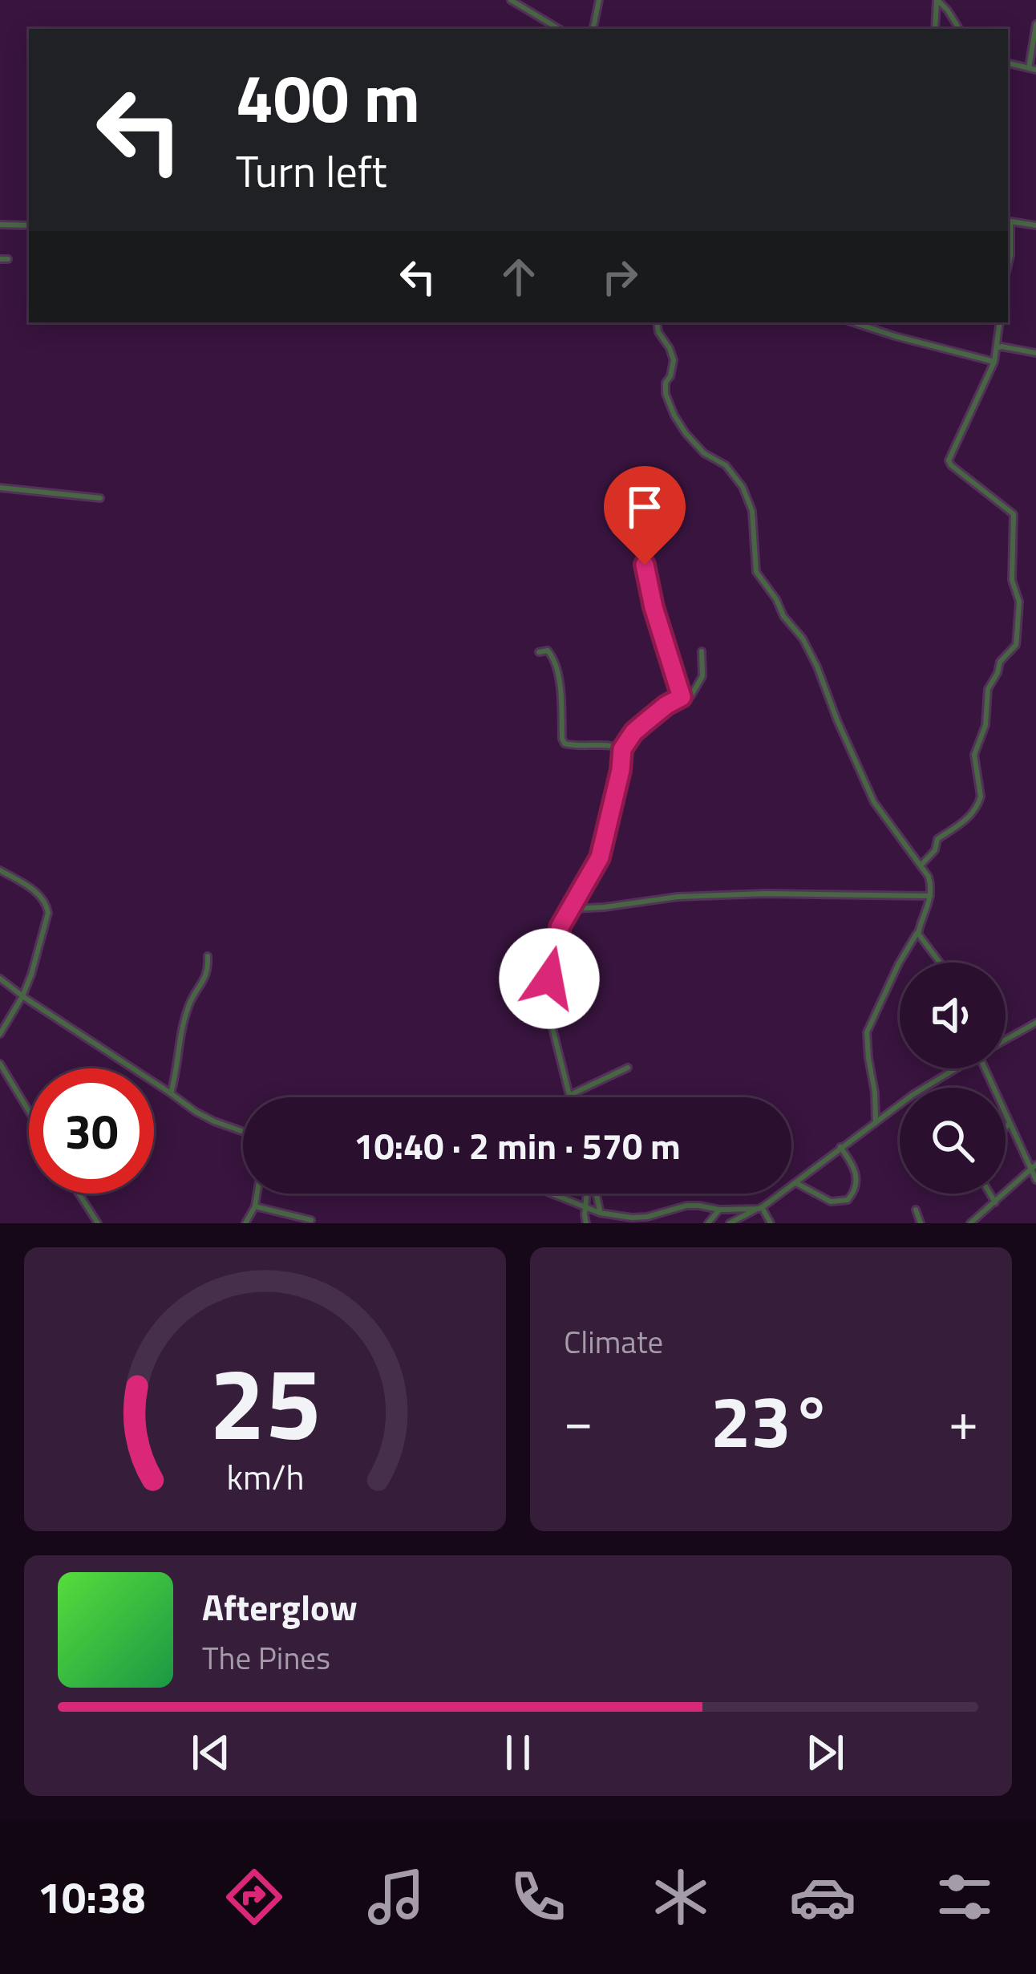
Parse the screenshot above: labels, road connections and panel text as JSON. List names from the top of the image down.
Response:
{
  "page": {
    "turn": ["400 m", "Turn left"],
    "limit": "30",
    "trip": "10:40 · 2 min · 570 m",
    "tile": "Climate",
    "heat": ["−", "23°", "+"],
    "song": ["Afterglow", "The Pines"],
    "tabs": "10:38",
    "gauge": ["25", "km/h"]
  }
}
